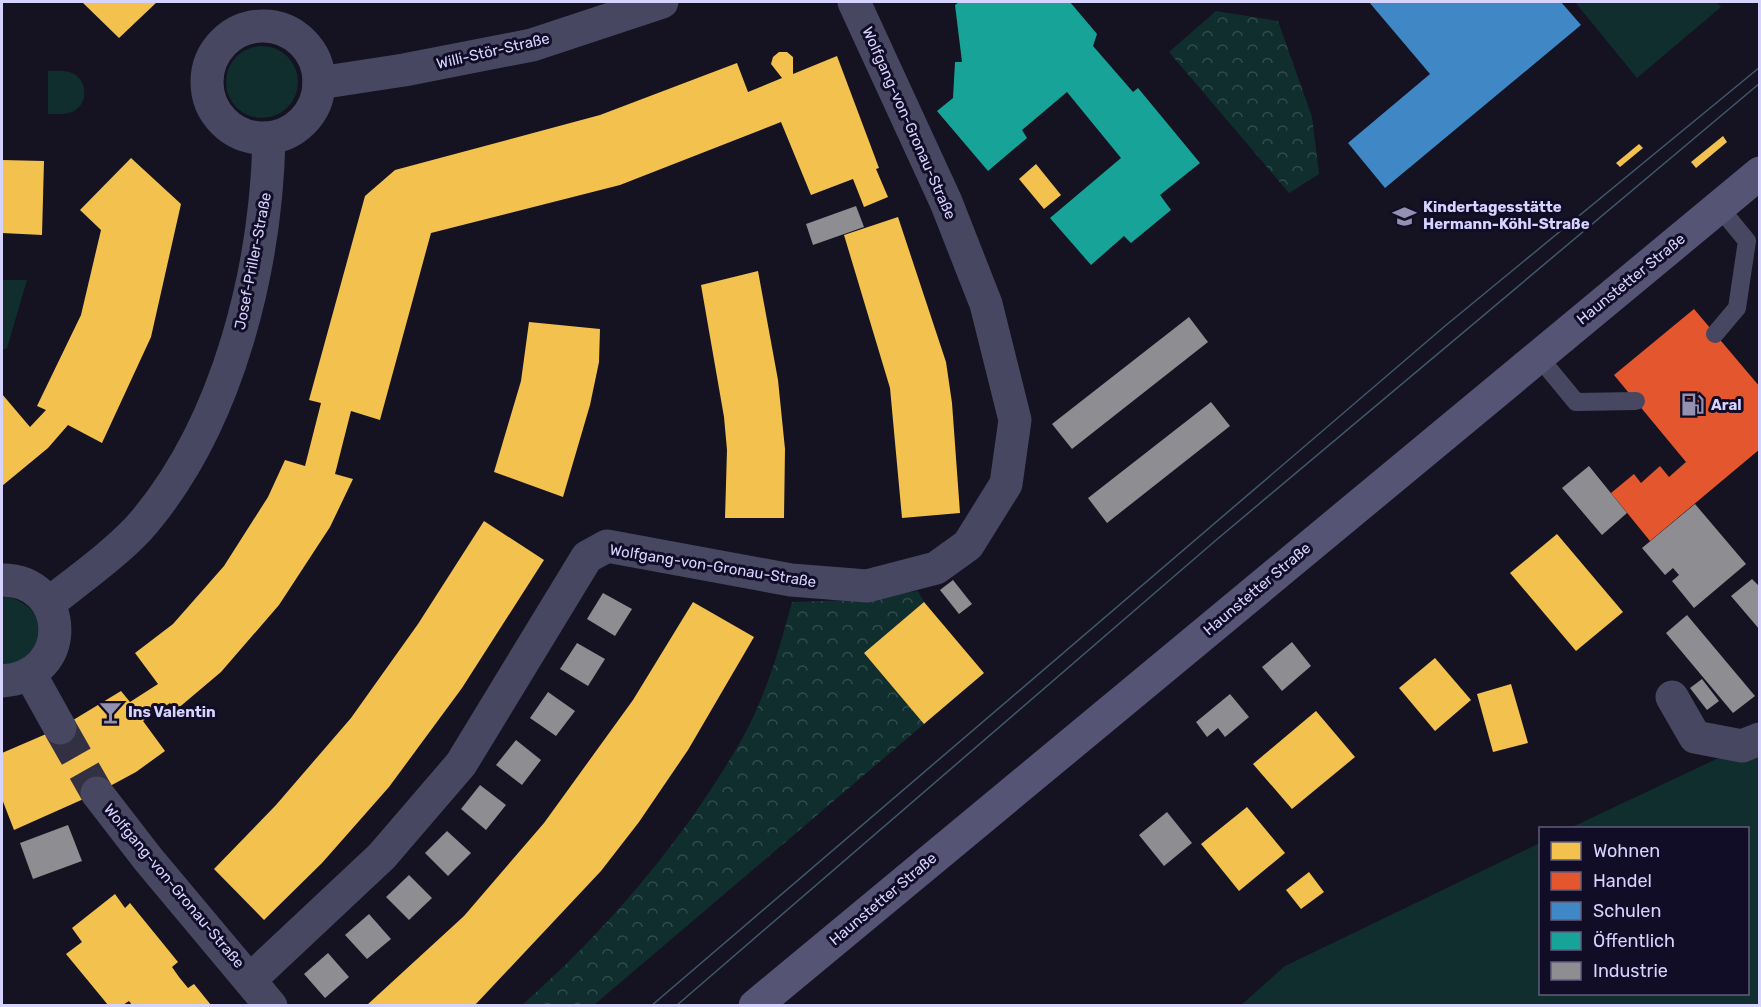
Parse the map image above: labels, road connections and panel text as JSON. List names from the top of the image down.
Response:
{
  "streets": {
    "main road": ["Haunstetter Straße"],
    "street": ["Willi-Stör-Straße", "Wolfgang-von-Gronau-Straße", "Josef-Priller-Straße"]
  },
  "crossings": [
    ["Willi-Stör-Straße", "Josef-Priller-Straße"]
  ],
  "places": {
    "school or university": ["Kindertagesstätte Hermann-Köhl-Straße"],
    "fuel station": ["Aral"],
    "bar": ["Ins Valentin"]
  },
  "legend": [
    "Wohnen",
    "Handel",
    "Schulen",
    "Öffentlich",
    "Industrie"
  ]
}
